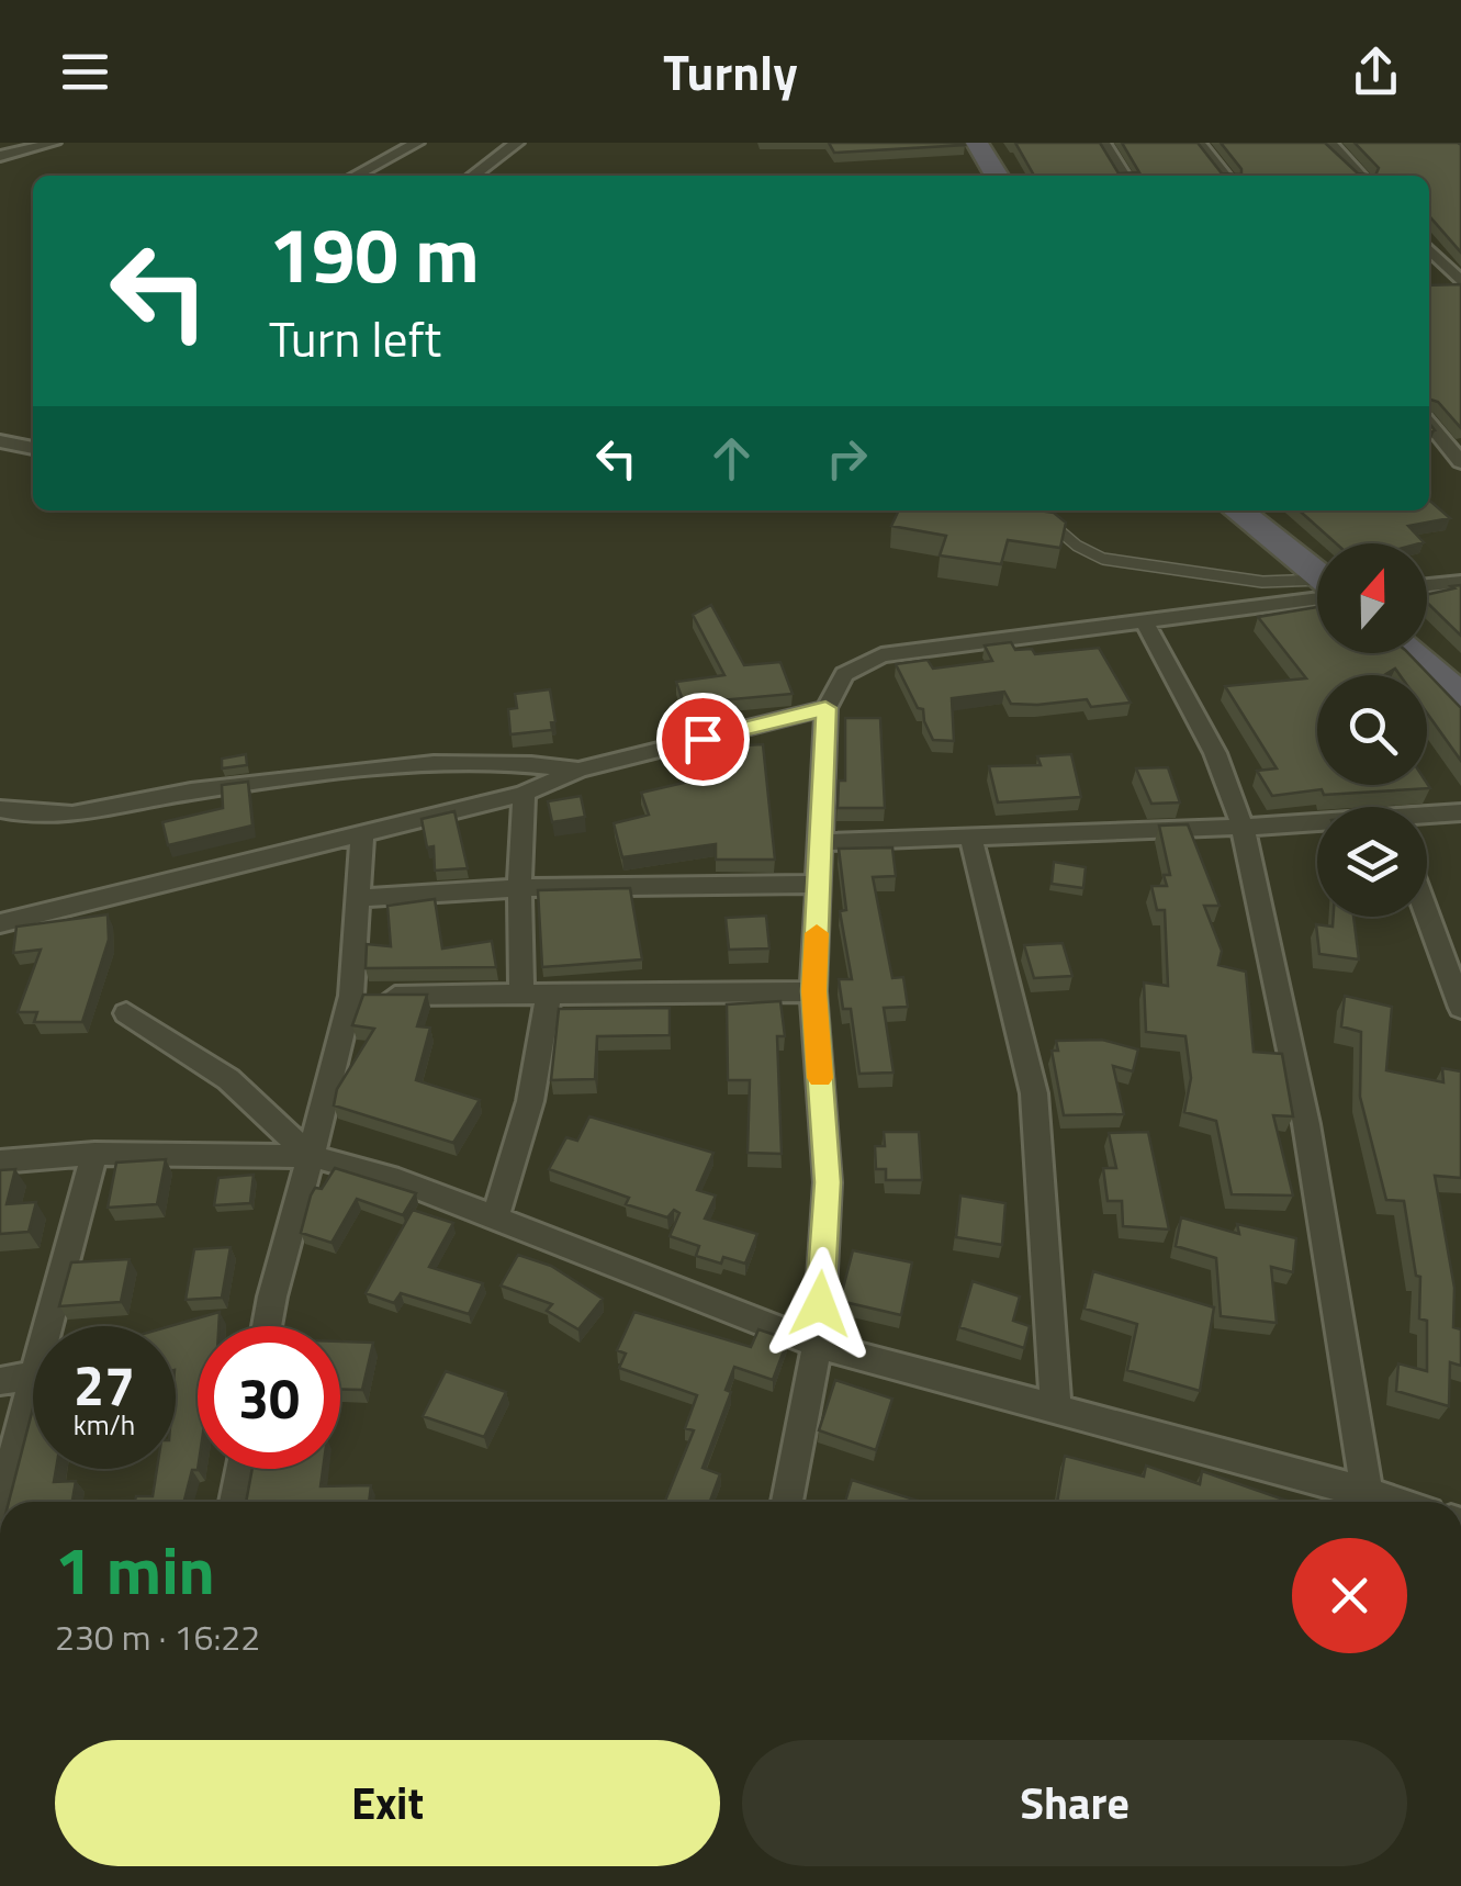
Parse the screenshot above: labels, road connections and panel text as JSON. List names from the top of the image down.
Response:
{
  "north": "top",
  "page": {
    "header": "Turnly",
    "turn": ["190 m", "Turn left"],
    "speed": "27 km/h",
    "limit": "30",
    "heading": ["1 min", "230 m · 16:22"],
    "buttons": ["Exit", "Share"]
  }
}
